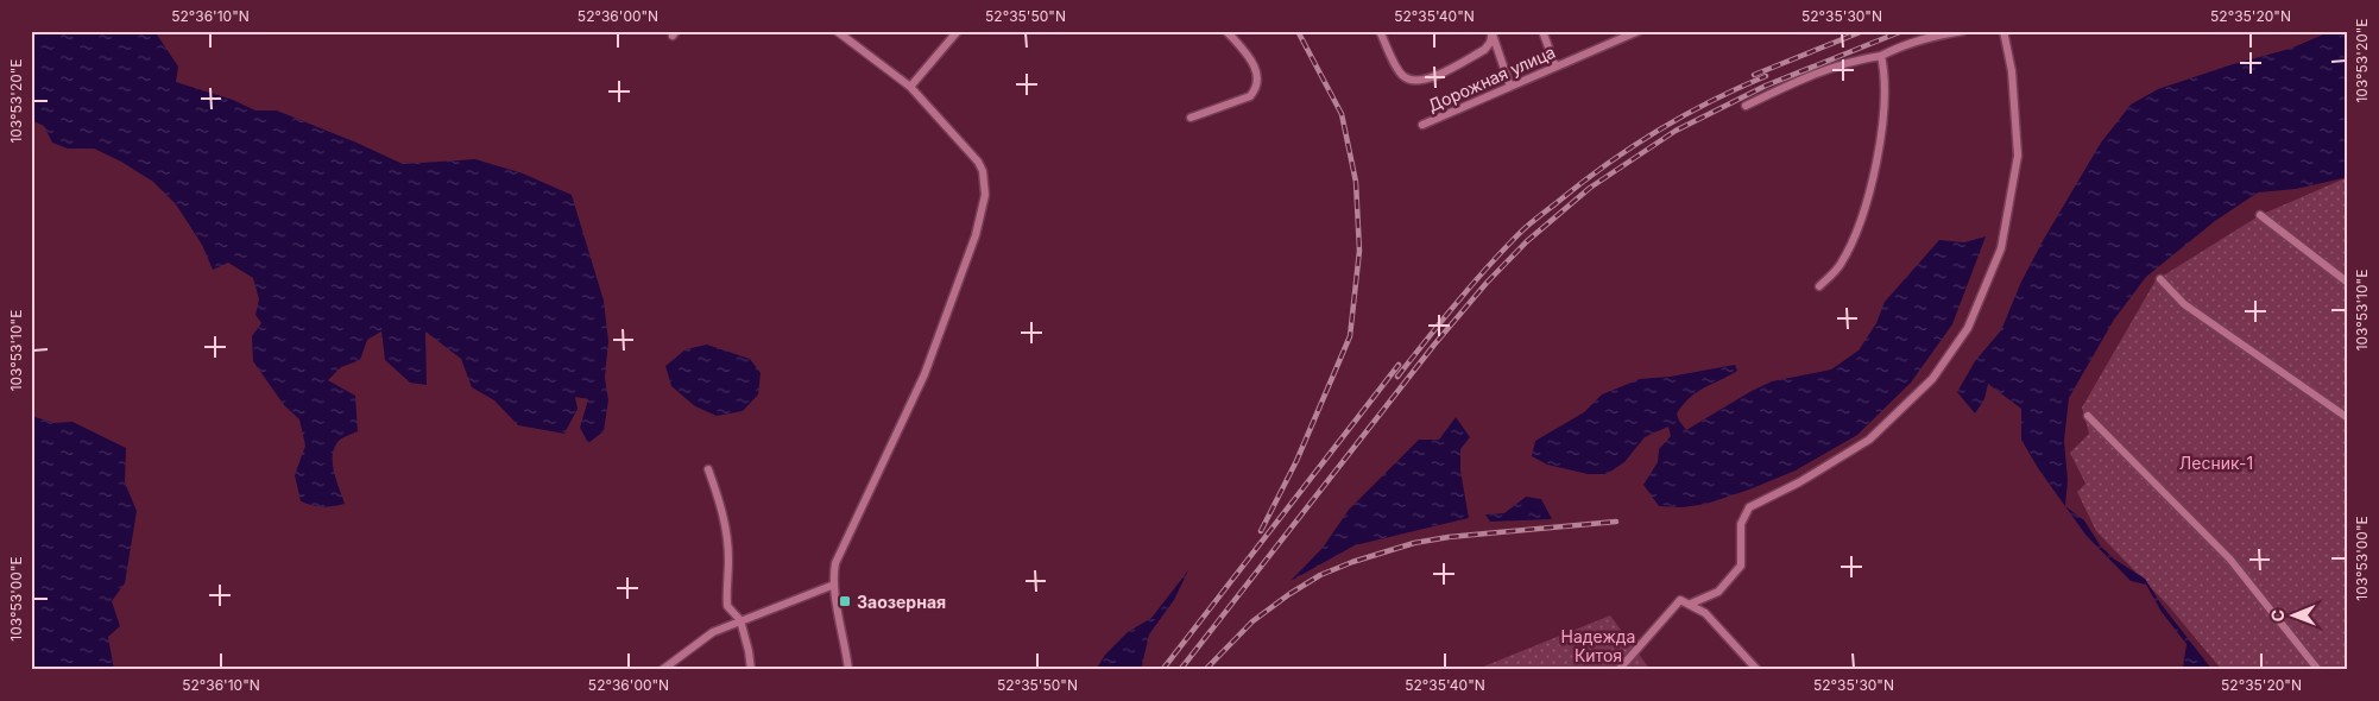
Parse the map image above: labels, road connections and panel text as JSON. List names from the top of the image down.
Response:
{
  "streets": {
    "street": ["Дорожная улица"]
  },
  "parks": ["Лесник-1", "Надежда Китоя"],
  "places": {
    "transit": ["Заозерная"]
  },
  "north": "left",
  "coordinates": [
    "52°36'10\"N",
    "52°36'00\"N",
    "52°35'50\"N",
    "52°35'40\"N",
    "52°35'30\"N",
    "52°35'20\"N",
    "103°53'20\"E",
    "103°53'10\"E",
    "103°53'00\"E"
  ]
}
